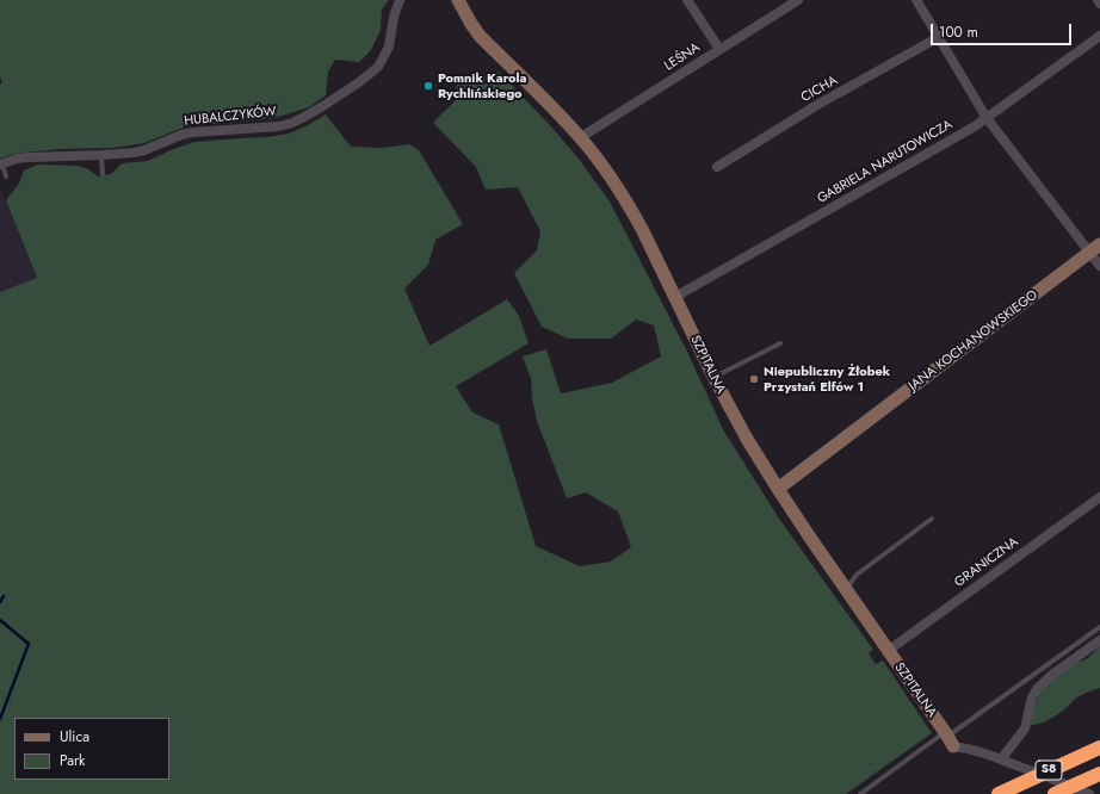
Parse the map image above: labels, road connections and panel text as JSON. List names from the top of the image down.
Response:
{
  "streets": {
    "highway": ["S8"],
    "street": [
      "LEŚNA",
      "CICHA",
      "HUBALCZYKÓW",
      "GABRIELA NARUTOWICZA",
      "JANA KOCHANOWSKIEGO",
      "SZPITALNA",
      "GRANICZNA"
    ]
  },
  "crossings": [
    ["LEŚNA", "SZPITALNA"],
    ["GABRIELA NARUTOWICZA", "SZPITALNA"],
    ["JANA KOCHANOWSKIEGO", "SZPITALNA"],
    ["SZPITALNA", "GRANICZNA"]
  ],
  "places": ["Pomnik Karola Rychlińskiego", "Niepubliczny Żłobek Przystań Elfów 1"],
  "legend": ["Ulica", "Park"],
  "scale_bar": "100 m"
}
